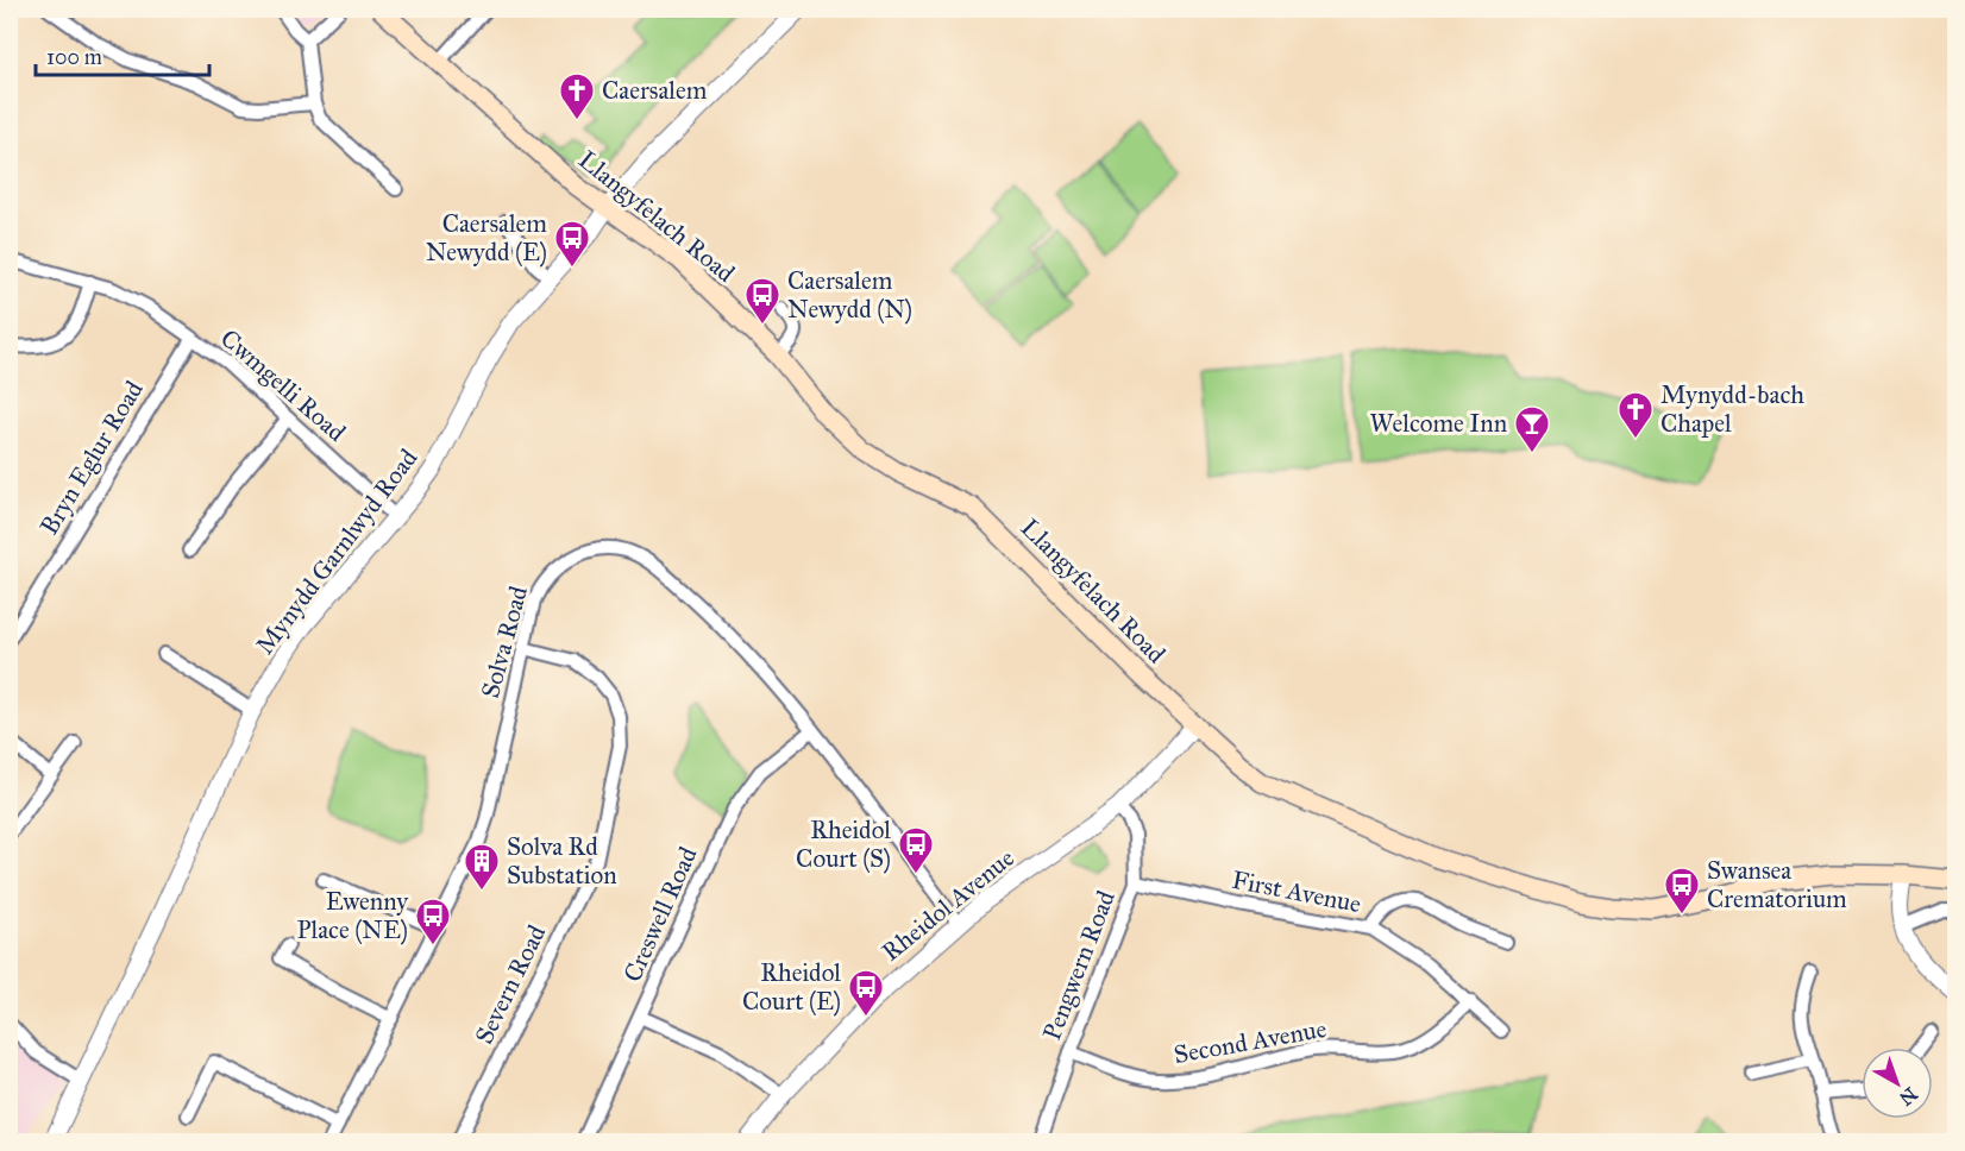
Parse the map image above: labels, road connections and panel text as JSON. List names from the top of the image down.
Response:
{
  "streets": {
    "main road": ["Llangyfelach Road"],
    "street": [
      "Cwmgelli Road",
      "Bryn Eglur Road",
      "Mynydd Garnlwyd Road",
      "Solva Road",
      "First Avenue",
      "Rheidol Avenue",
      "Creswell Road",
      "Pengwern Road",
      "Severn Road",
      "Second Avenue"
    ]
  },
  "crossings": [
    ["Llangyfelach Road", "Mynydd Garnlwyd Road"],
    ["Llangyfelach Road", "Rheidol Avenue"],
    ["Cwmgelli Road", "Bryn Eglur Road"],
    ["Cwmgelli Road", "Mynydd Garnlwyd Road"],
    ["Solva Road", "Rheidol Avenue"],
    ["Solva Road", "Creswell Road"],
    ["Solva Road", "Severn Road"],
    ["First Avenue", "Pengwern Road"],
    ["First Avenue", "Second Avenue"],
    ["Rheidol Avenue", "Pengwern Road"],
    ["Pengwern Road", "Second Avenue"]
  ],
  "places": {
    "church": ["Caersalem", "Mynydd-bach Chapel"],
    "bus stop": [
      "Caersalem Newydd (E)",
      "Caersalem Newydd (N)",
      "Rheidol Court (S)",
      "Swansea Crematorium",
      "Ewenny Place (NE)",
      "Rheidol Court (E)"
    ],
    "bar": ["Welcome Inn"],
    "building": ["Solva Rd Substation"]
  },
  "scale_bar": "100 m",
  "north": "bottom right"
}
